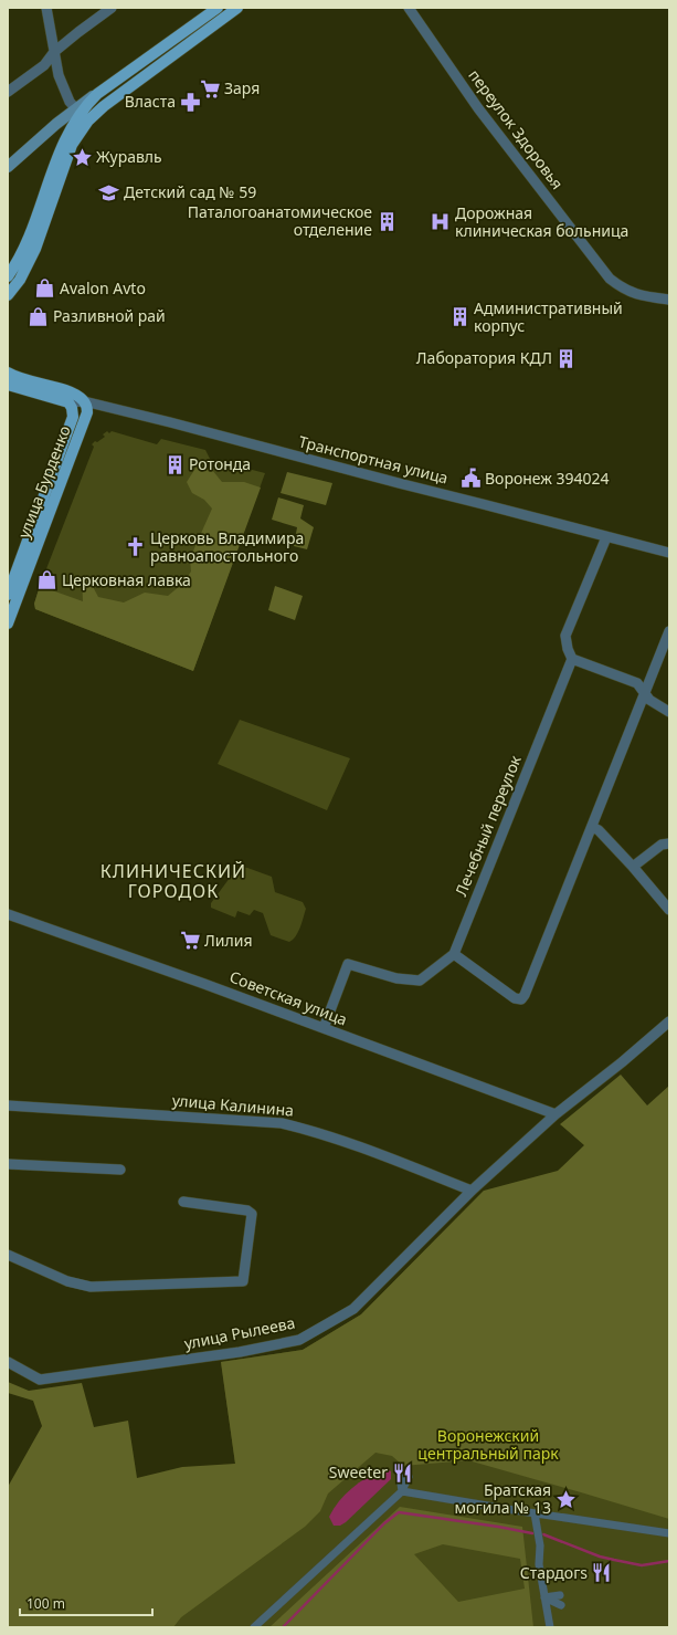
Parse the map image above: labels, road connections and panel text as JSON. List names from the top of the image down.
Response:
{
  "streets": {
    "main road": ["улица Бурденко"],
    "street": [
      "переулок Здоровья",
      "Транспортная улица",
      "Лечебный переулок",
      "Советская улица",
      "улица Калинина",
      "улица Рылеева"
    ]
  },
  "crossings": [
    ["Транспортная улица", "улица Бурденко"],
    ["Советская улица", "улица Рылеева"],
    ["улица Калинина", "улица Рылеева"]
  ],
  "districts": ["КЛИНИЧЕСКИЙ ГОРОДОК"],
  "parks": ["Воронежский центральный парк"],
  "places": {
    "supermarket": ["Заря", "Лилия"],
    "pharmacy": ["Власта"],
    "place": ["Журавль", "Братская могила № 13"],
    "school or university": ["Детский сад № 59"],
    "building": [
      "Паталогоанатомическое отделение",
      "Административный корпус",
      "Лаборатория КДЛ",
      "Ротонда"
    ],
    "hospital": ["Дорожная клиническая больница"],
    "shop": ["Avalon Avto", "Разливной рай", "Церковная лавка"],
    "public building": ["Воронеж 394024"],
    "church": ["Церковь Владимира равноапостольного"],
    "restaurant": ["Sweeter", "Стардогs"]
  },
  "scale_bar": "100 m"
}
